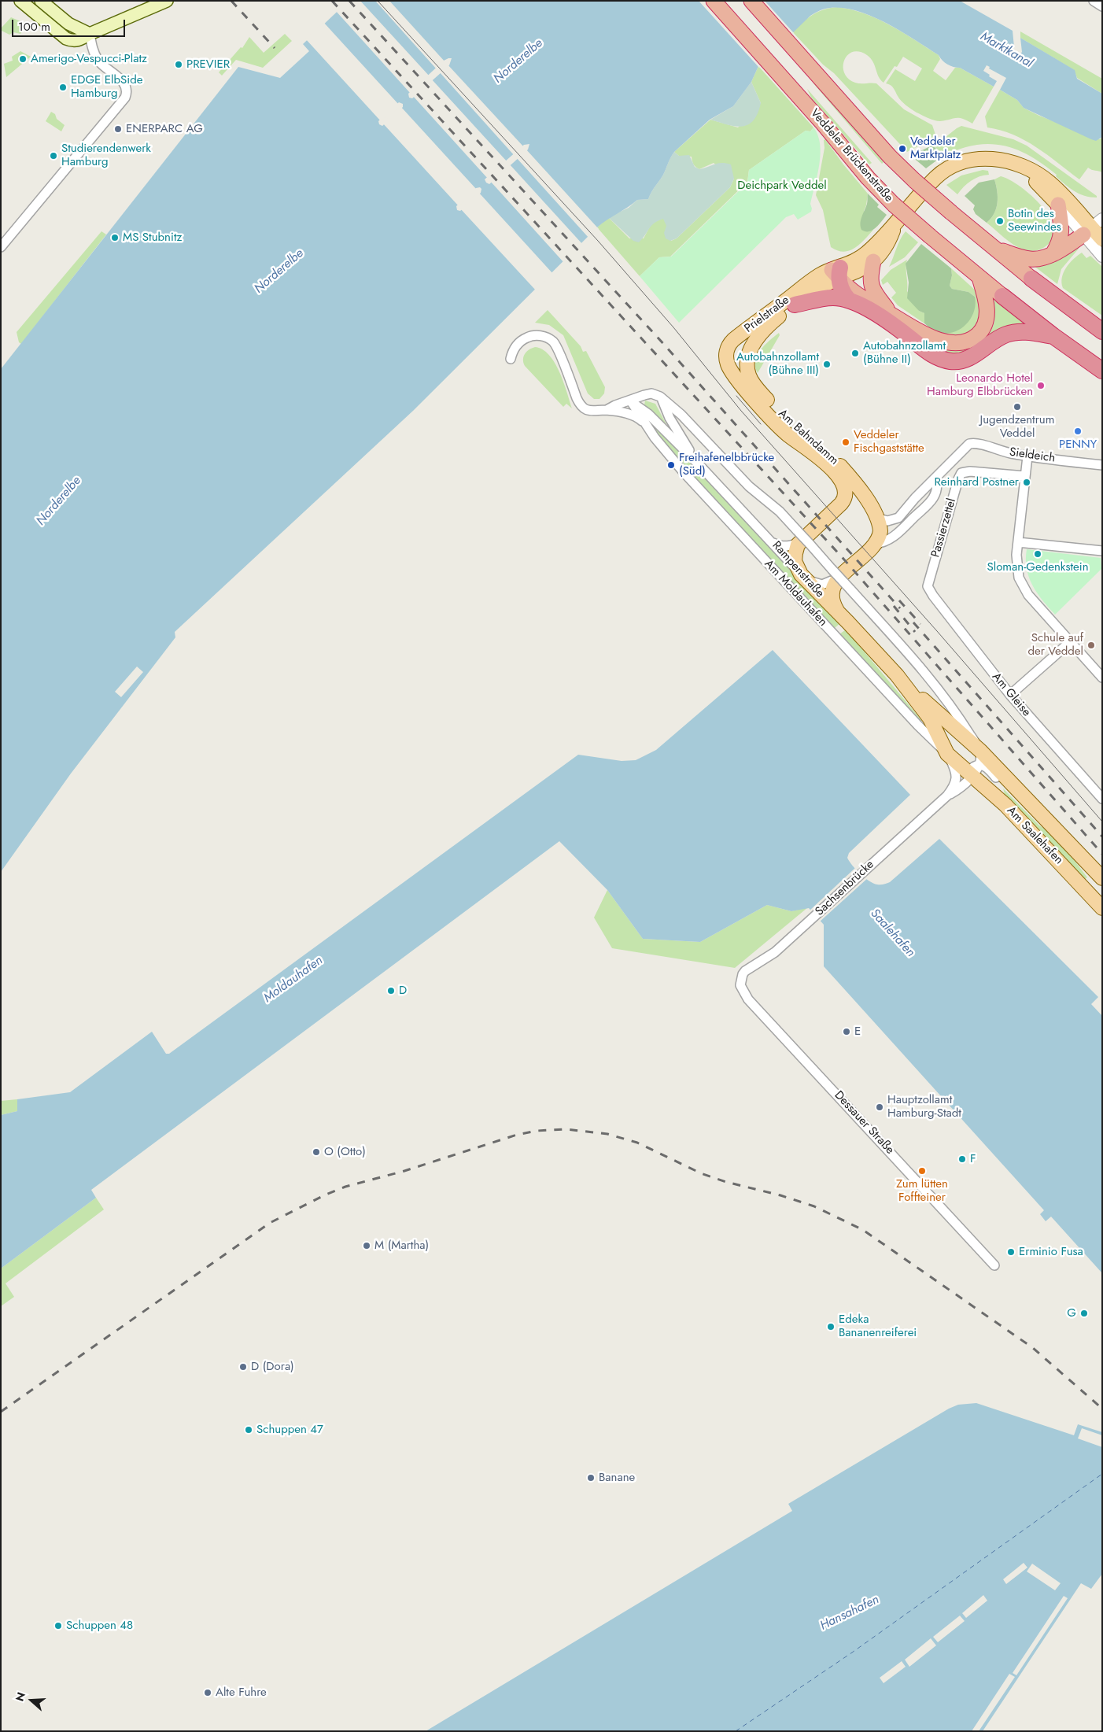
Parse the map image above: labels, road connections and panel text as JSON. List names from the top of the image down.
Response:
{
  "streets": {
    "highway": ["Veddeler Brückenstraße"],
    "main road": [
      "Prielstraße",
      "Am Bahndamm",
      "Rampenstraße",
      "Am Moldauhafen",
      "Am Saalehafen"
    ],
    "street": [
      "Sieldeich",
      "Passierzettel",
      "Am Gleise",
      "Sachsenbrücke",
      "Dessauer Straße"
    ]
  },
  "crossings": [
    ["Prielstraße", "Am Bahndamm"],
    ["Sieldeich", "Passierzettel"],
    ["Passierzettel", "Am Gleise"],
    ["Rampenstraße", "Am Moldauhafen"],
    ["Rampenstraße", "Am Saalehafen"],
    ["Am Moldauhafen", "Am Saalehafen"],
    ["Am Moldauhafen", "Sachsenbrücke"],
    ["Am Saalehafen", "Sachsenbrücke"],
    ["Sachsenbrücke", "Dessauer Straße"]
  ],
  "water": [
    "Marktkanal",
    "Norderelbe",
    "Saalehafen",
    "Moldauhafen",
    "Hansahafen"
  ],
  "parks": ["Deichpark Veddel"],
  "places": [
    "Amerigo-Vespucci-Platz",
    "PREVIER",
    "EDGE ElbSide Hamburg",
    "ENERPARC AG",
    "Veddeler Marktplatz",
    "Studierendenwerk Hamburg",
    "Botin des Seewindes",
    "MS Stubnitz",
    "Autobahnzollamt (Bühne II)",
    "Autobahnzollamt (Bühne III)",
    "Leonardo Hotel Hamburg Elbbrücken",
    "Jugendzentrum Veddel",
    "PENNY",
    "Veddeler Fischgaststätte",
    "Freihafenelbbrücke (Süd)",
    "Reinhard Postner",
    "Sloman-Gedenkstein",
    "Schule auf der Veddel",
    "D",
    "E",
    "Hauptzollamt Hamburg-Stadt",
    "O (Otto)",
    "F",
    "Zum lütten Foffteiner",
    "M (Martha)",
    "Erminio Fusa",
    "G",
    "Edeka Bananenreiferei",
    "D (Dora)",
    "Schuppen 47",
    "Banane",
    "Schuppen 48",
    "Alte Fuhre"
  ],
  "scale_bar": "100 m",
  "north": "left"
}
